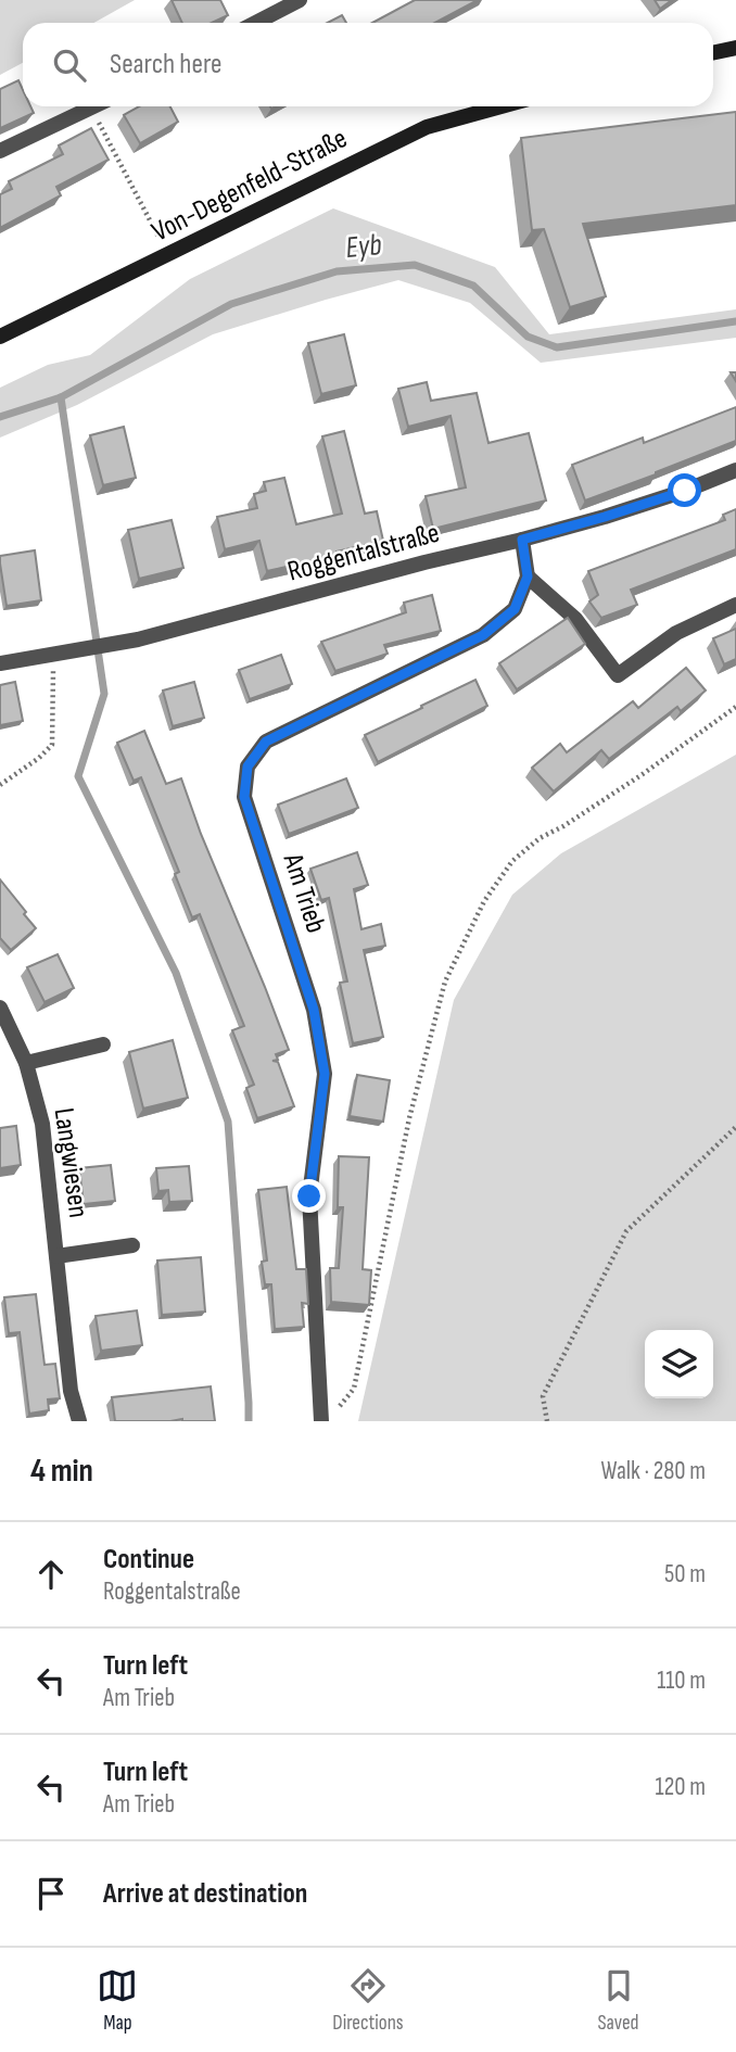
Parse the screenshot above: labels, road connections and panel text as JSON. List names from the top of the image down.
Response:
{
  "streets": {
    "main road": ["Von-Degenfeld-Straße"],
    "street": ["Roggentalstraße", "Am Trieb", "Langwiesen"]
  },
  "water": ["Eyb"],
  "page": {
    "search": "Search here",
    "heading": ["4 min", "Walk · 280 m"],
    "list": [
      ["Continue", "Roggentalstraße", "50 m"],
      ["Turn left", "Am Trieb", "110 m"],
      ["Turn left", "Am Trieb", "120 m"],
      "Arrive at destination"
    ],
    "nav": ["Map", "Directions", "Saved"]
  }
}
